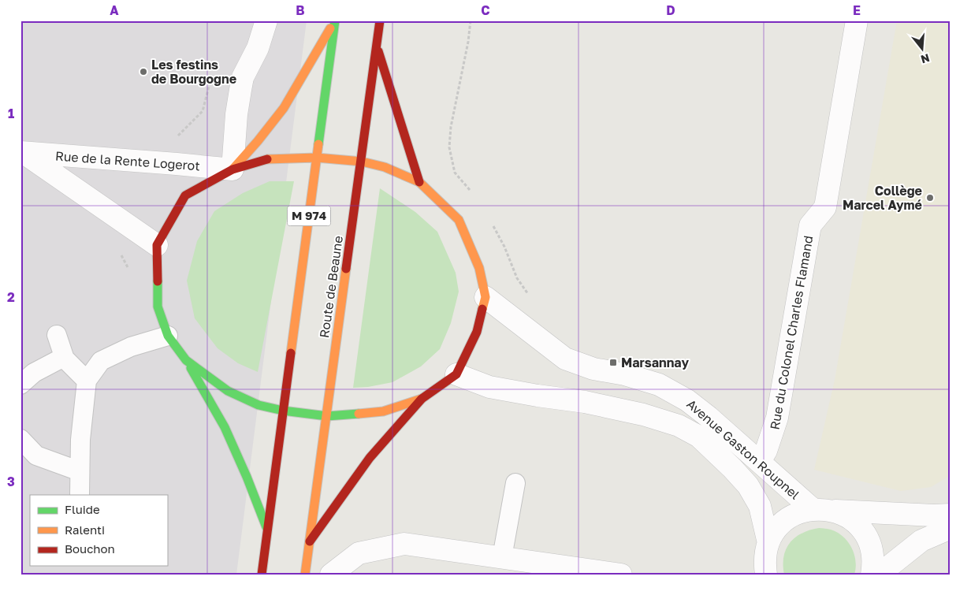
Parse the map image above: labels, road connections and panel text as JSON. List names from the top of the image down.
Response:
{
  "streets": {
    "main road": ["M 974", "Route de Beaune"],
    "street": ["Rue de la Rente Logerot", "Rue du Colonel Charles Flamand", "Avenue Gaston Roupnel"]
  },
  "crossings": [
    ["Rue de la Rente Logerot", "Route de Beaune"],
    ["M 974", "Route de Beaune"],
    ["Route de Beaune", "Avenue Gaston Roupnel"],
    ["Rue du Colonel Charles Flamand", "Avenue Gaston Roupnel"]
  ],
  "places": {
    "other": ["Les festins de Bourgogne", "Collège Marcel Aymé"],
    "transit": ["Marsannay"]
  },
  "legend": ["Fluide", "Ralenti", "Bouchon"],
  "north": "bottom",
  "grid": {
    "columns": [
      "A",
      "B",
      "C",
      "D",
      "E"
    ],
    "rows": ["1", "2", "3"]
  }
}
